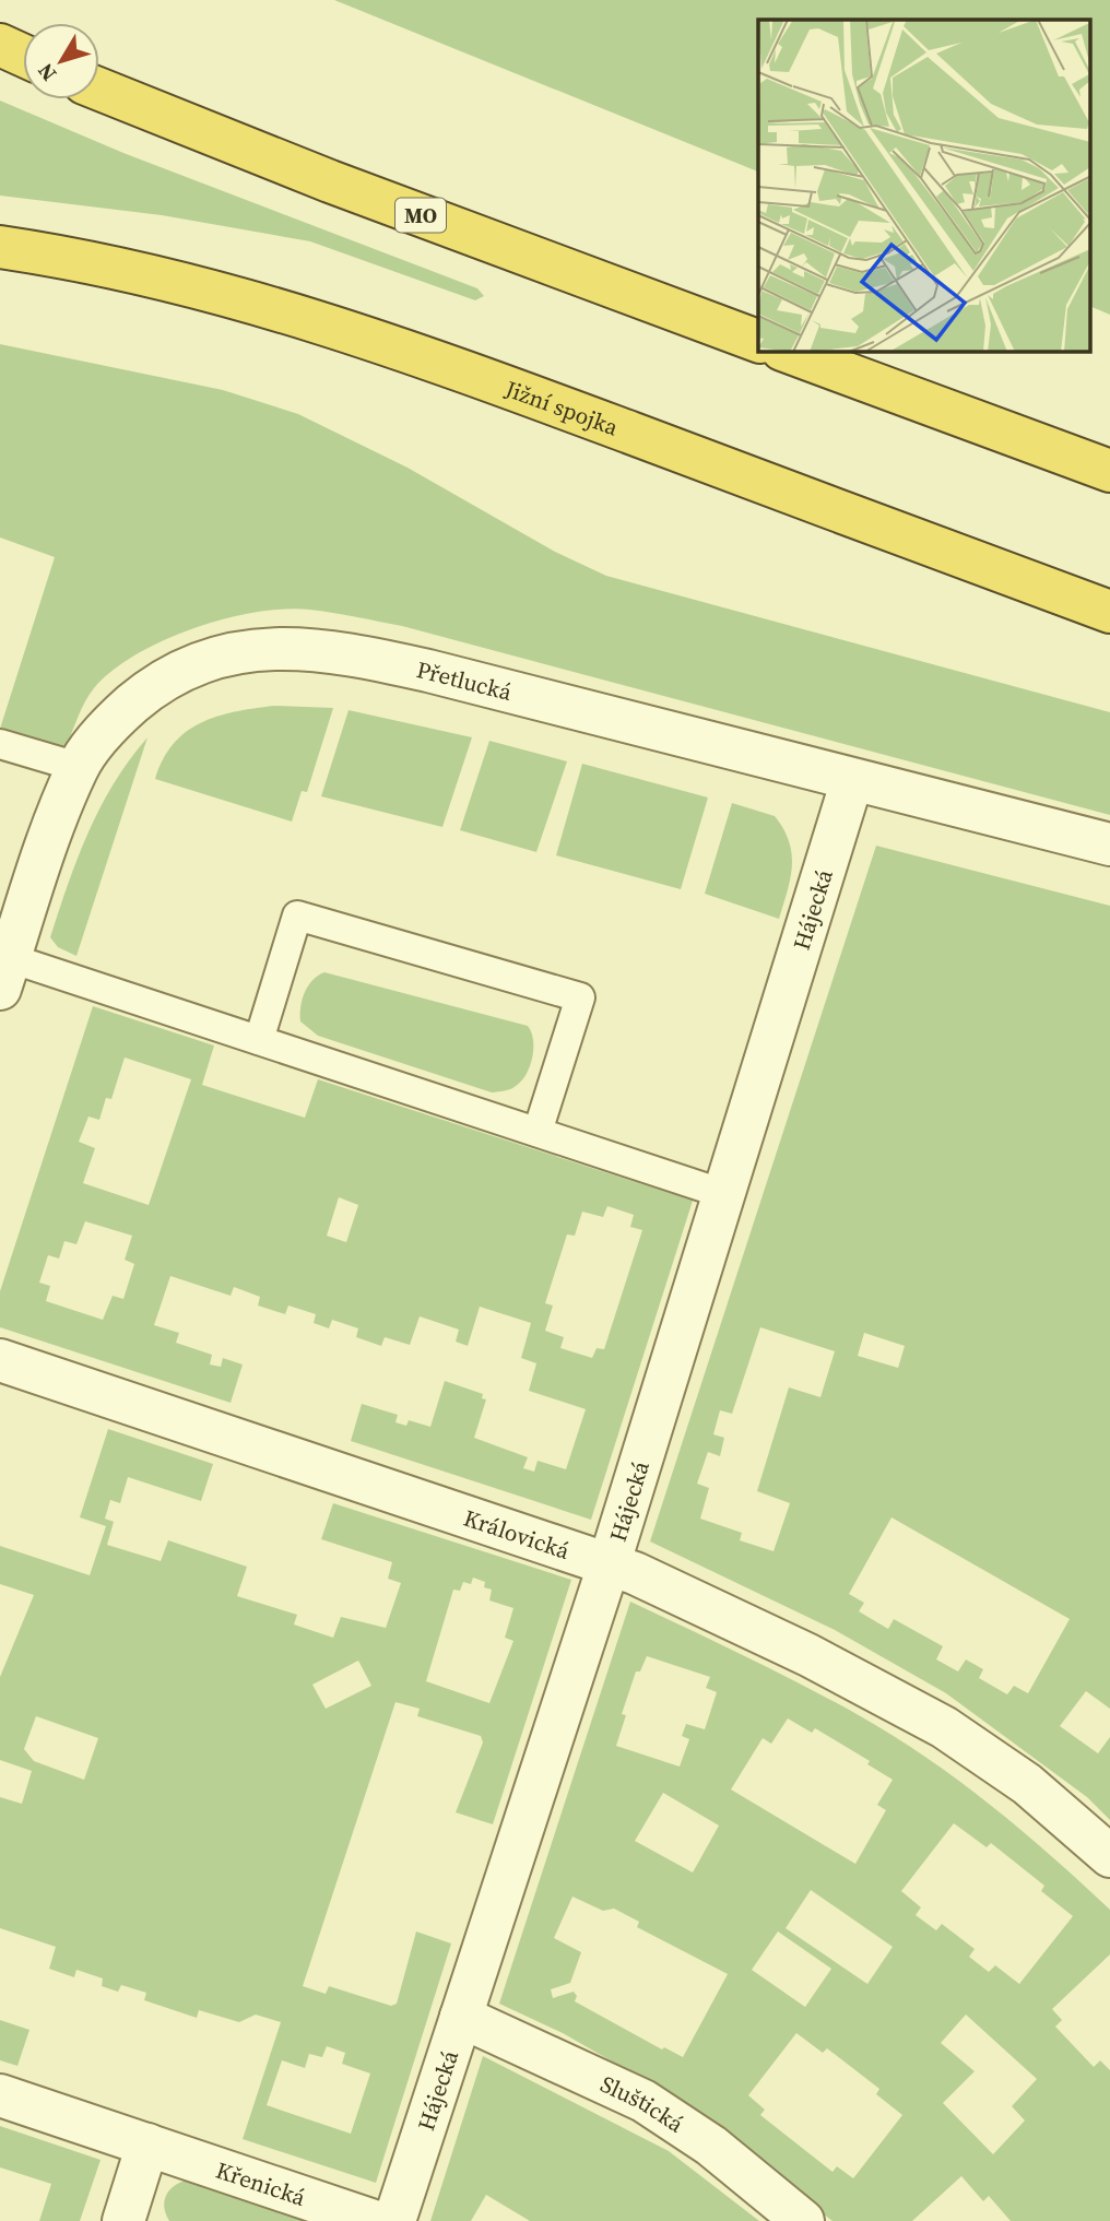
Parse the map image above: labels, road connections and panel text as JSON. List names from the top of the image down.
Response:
{
  "streets": {
    "highway": ["MO", "Jižní spojka"],
    "street": [
      "Přetlucká",
      "Hájecká",
      "Královická",
      "Sluštická",
      "Křenická"
    ]
  },
  "crossings": [
    ["Přetlucká", "Hájecká"],
    ["Hájecká", "Královická"],
    ["Hájecká", "Sluštická"]
  ],
  "north": "bottom left"
}
